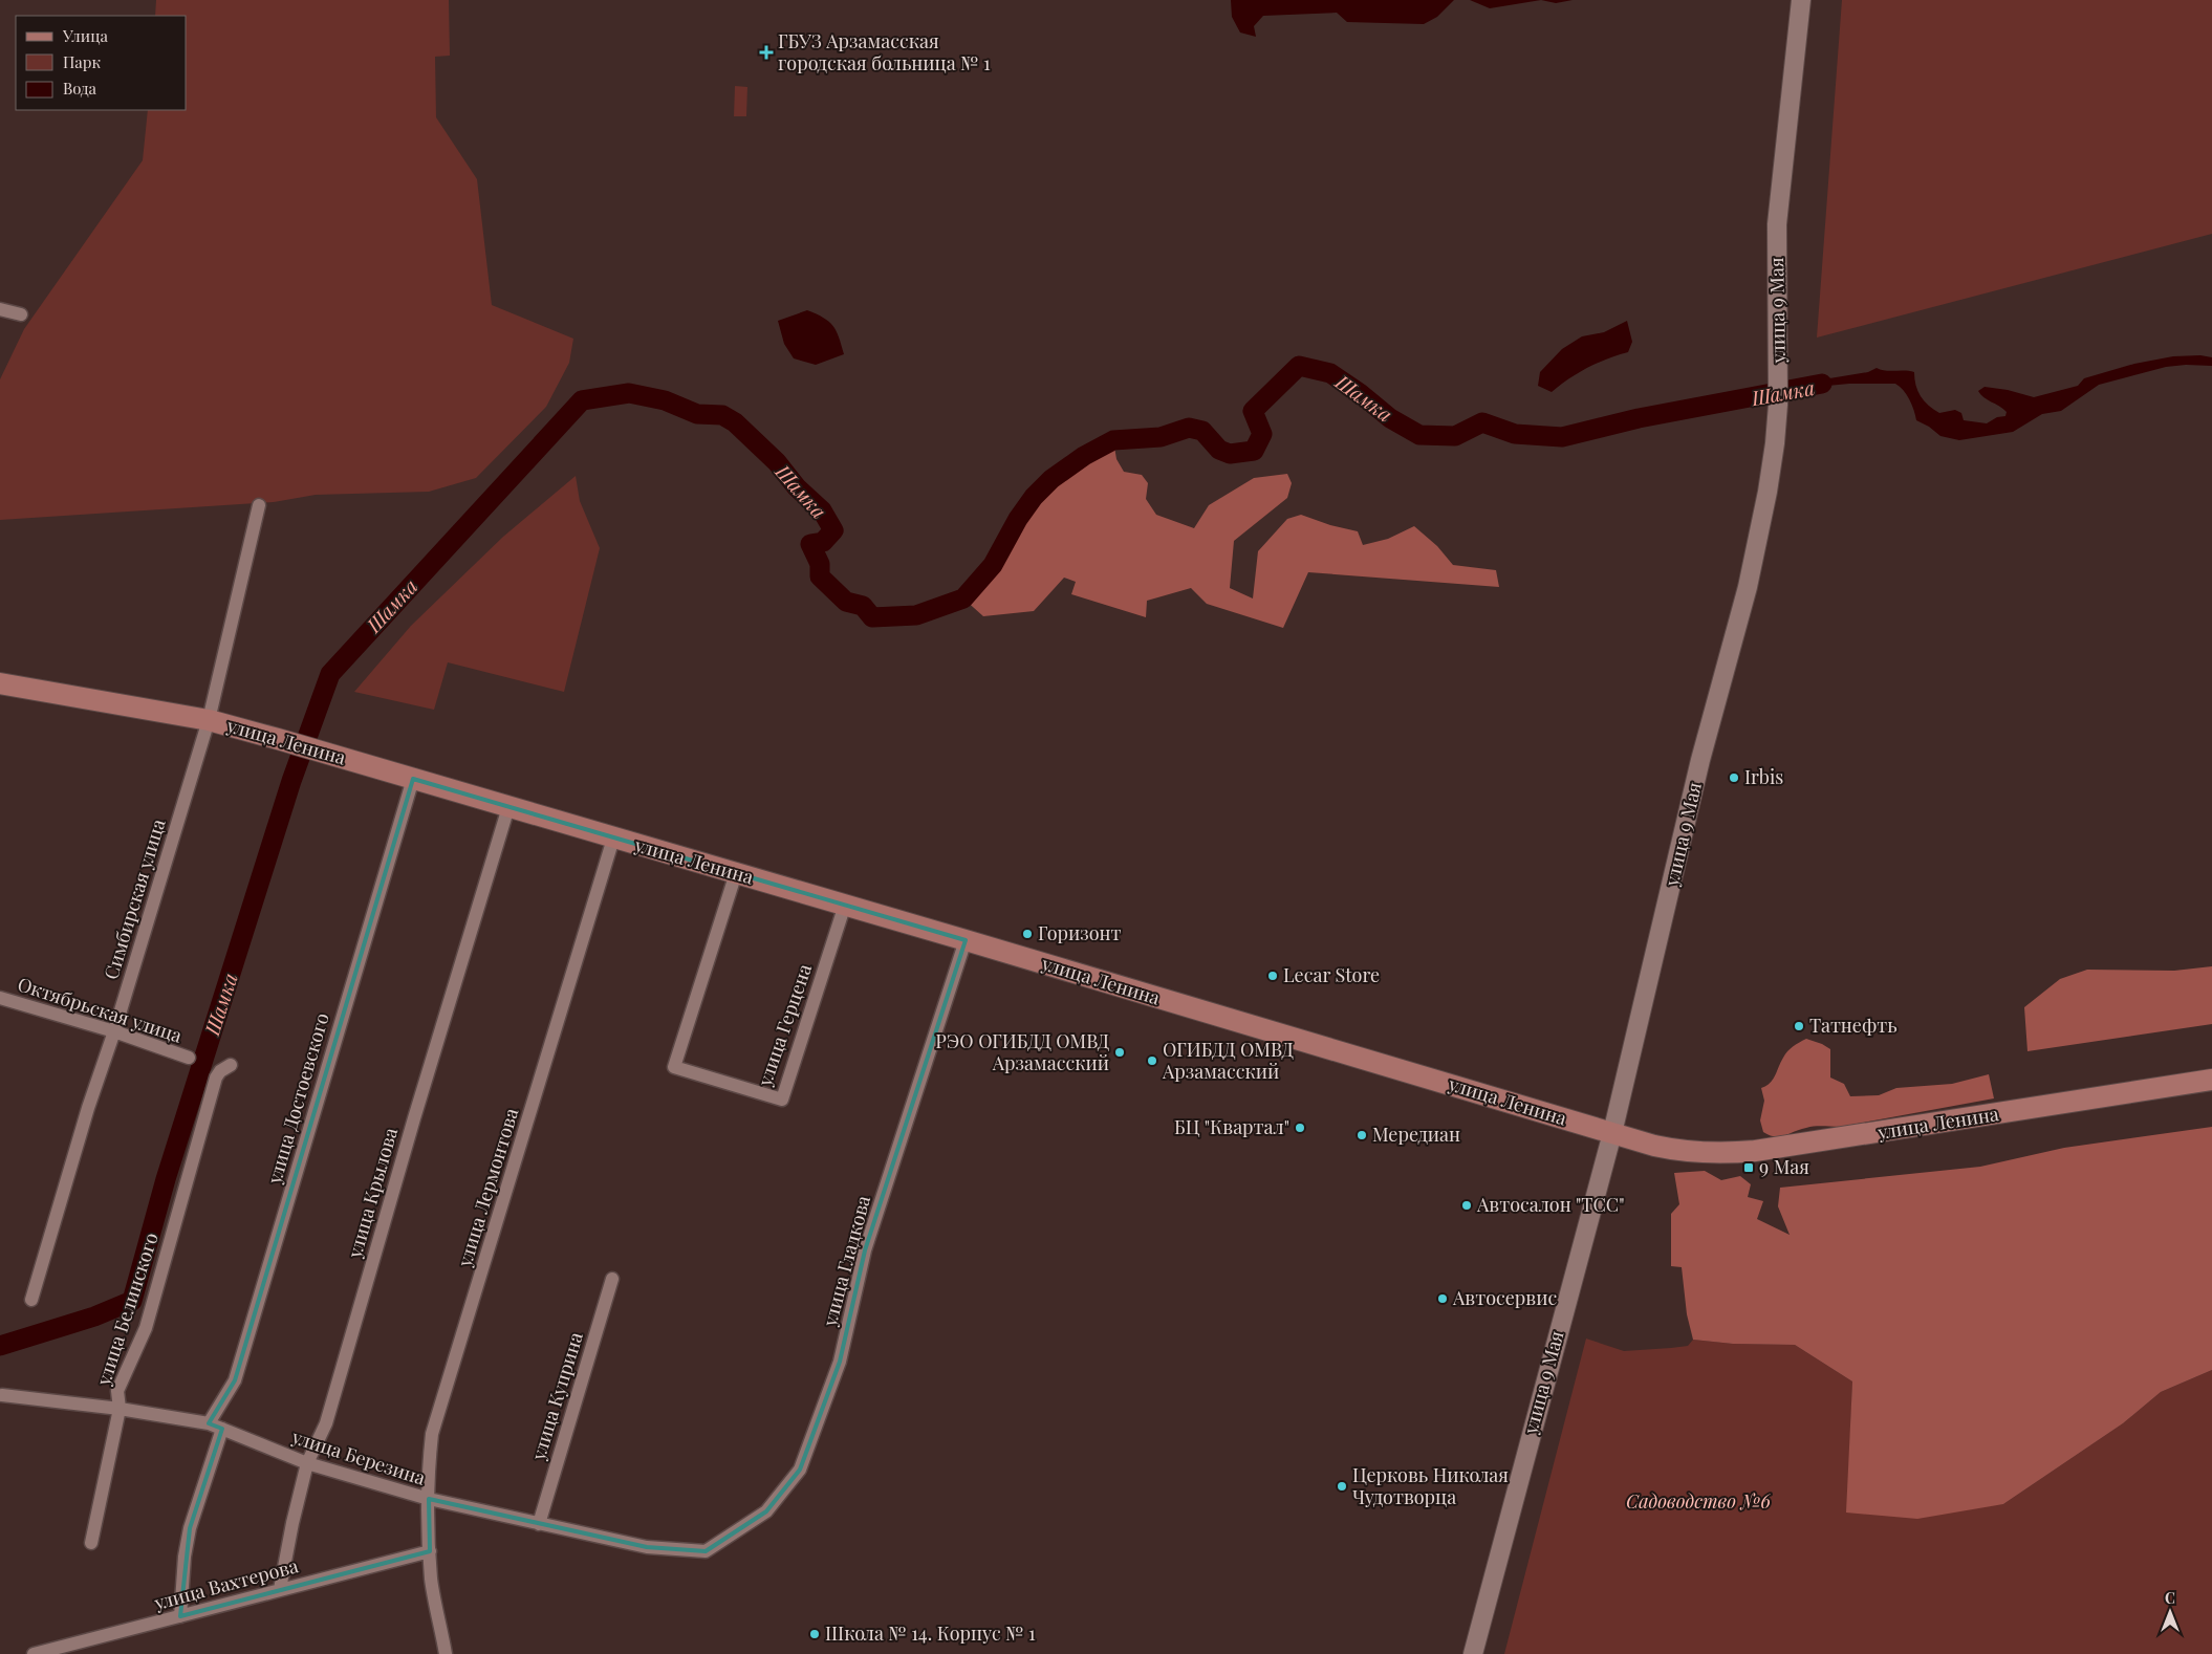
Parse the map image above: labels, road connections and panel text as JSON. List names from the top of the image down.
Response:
{
  "streets": {
    "main road": ["улица 9 Мая", "улица Ленина"],
    "street": [
      "Симбирская улица",
      "Октябрьская улица",
      "улица Герцена",
      "улица Достоевского",
      "улица Лермонтова",
      "улица Крылова",
      "улица Гладкова",
      "улица Белинского",
      "улица Куприна",
      "улица Березина",
      "улица Вахтерова"
    ]
  },
  "crossings": [
    ["улица 9 Мая", "улица Ленина"],
    ["улица Ленина", "Симбирская улица"],
    ["улица Ленина", "улица Герцена"],
    ["улица Ленина", "улица Достоевского"],
    ["улица Ленина", "улица Лермонтова"],
    ["улица Ленина", "улица Крылова"],
    ["улица Ленина", "улица Гладкова"],
    ["Симбирская улица", "Октябрьская улица"],
    ["улица Достоевского", "улица Березина"],
    ["улица Лермонтова", "улица Березина"],
    ["улица Лермонтова", "улица Вахтерова"],
    ["улица Крылова", "улица Березина"],
    ["улица Крылова", "улица Вахтерова"],
    ["улица Гладкова", "улица Березина"],
    ["улица Белинского", "улица Березина"],
    ["улица Куприна", "улица Березина"]
  ],
  "water": ["Шамка"],
  "parks": ["Садоводство №6"],
  "places": {
    "health": ["ГБУЗ Арзамасская городская больница № 1"],
    "other": [
      "Irbis",
      "Горизонт",
      "Lecar Store",
      "Татнефть",
      "РЭО ОГИБДД ОМВД Арзамасский",
      "ОГИБДД ОМВД Арзамасский",
      "БЦ \"Квартал\"",
      "Мередиан",
      "Автосалон \"ТСС\"",
      "Автосервис",
      "Церковь Николая Чудотворца",
      "Школа № 14. Корпус № 1"
    ],
    "transit": ["9 Мая"]
  },
  "legend": ["Улица", "Парк", "Вода"],
  "north": "top"
}
